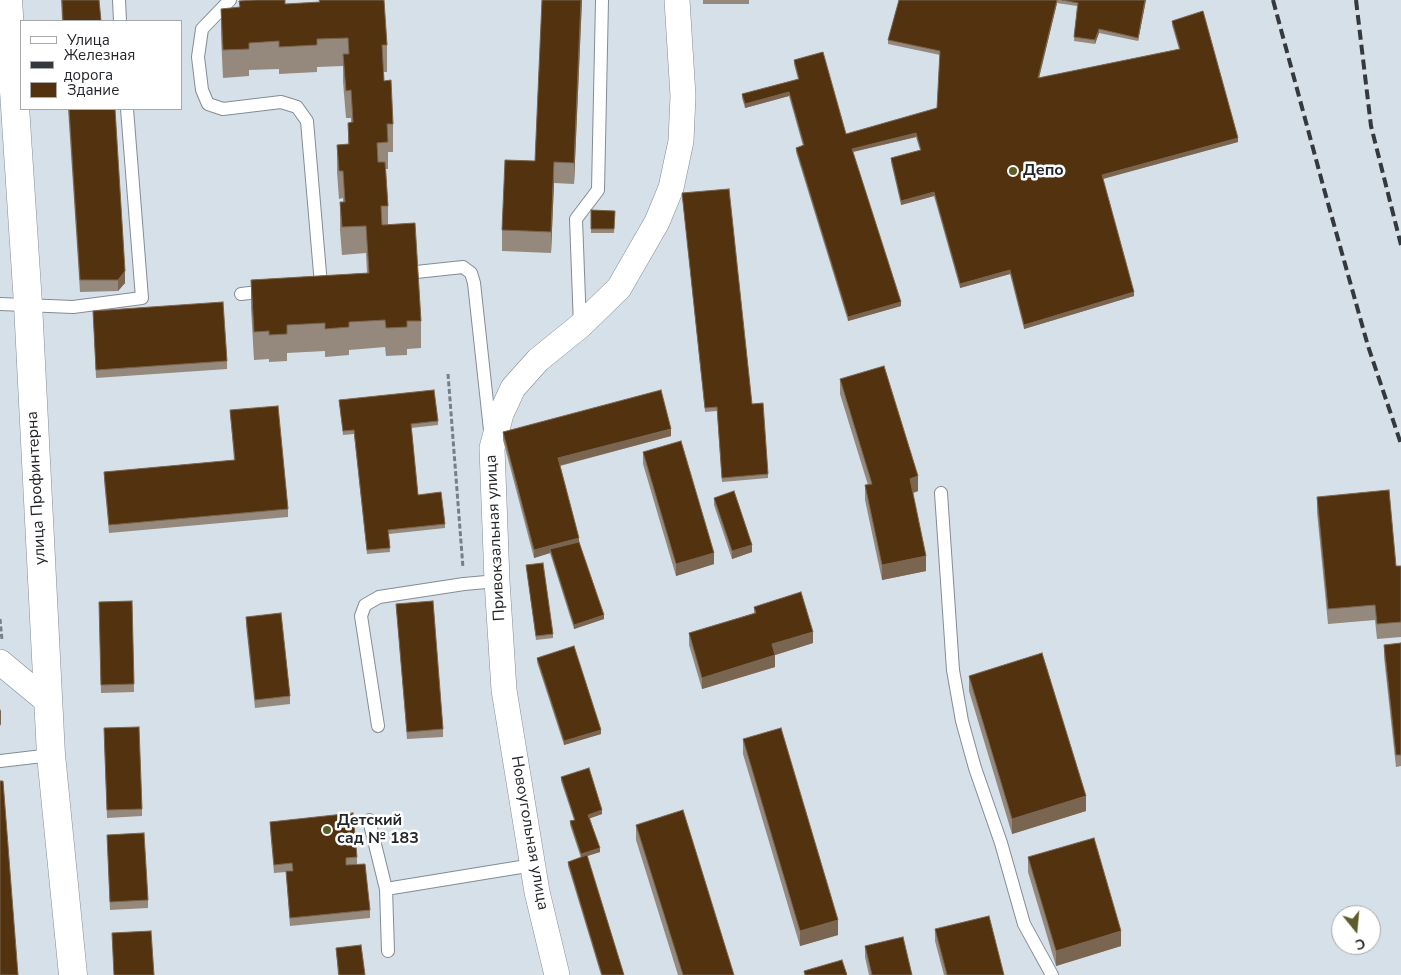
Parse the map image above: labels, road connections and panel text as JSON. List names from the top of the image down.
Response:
{
  "streets": {
    "street": ["улица Профинтерна", "Привокзальная улица", "Новоугольная улица"]
  },
  "crossings": [
    ["Привокзальная улица", "Новоугольная улица"]
  ],
  "places": ["Депо", "Детский сад № 183"],
  "legend": ["Улица", "Железная дорога", "Здание"],
  "north": "bottom"
}
